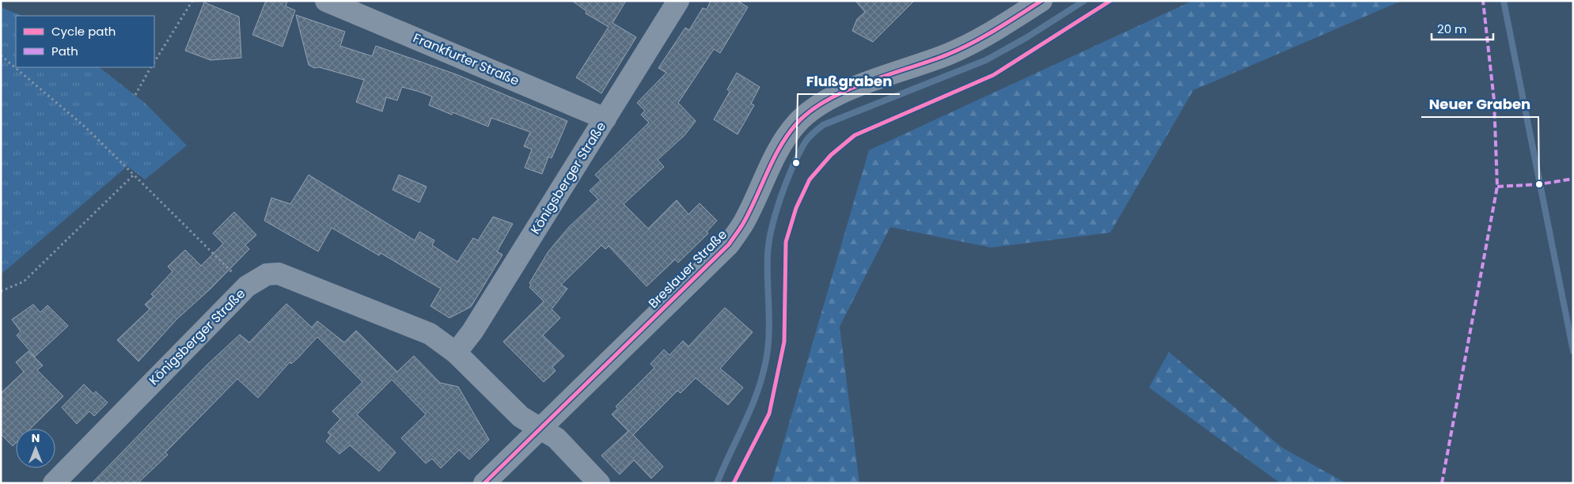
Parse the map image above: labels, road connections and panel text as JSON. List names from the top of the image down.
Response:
{
  "streets": {
    "street": ["Frankfurter Straße", "Königsberger Straße", "Breslauer Straße"]
  },
  "crossings": [
    ["Frankfurter Straße", "Königsberger Straße"],
    ["Königsberger Straße", "Breslauer Straße"]
  ],
  "places": ["Flußgraben", "Neuer Graben"],
  "legend": ["Cycle path", "Path"],
  "scale_bar": "20 m",
  "north": "top"
}
